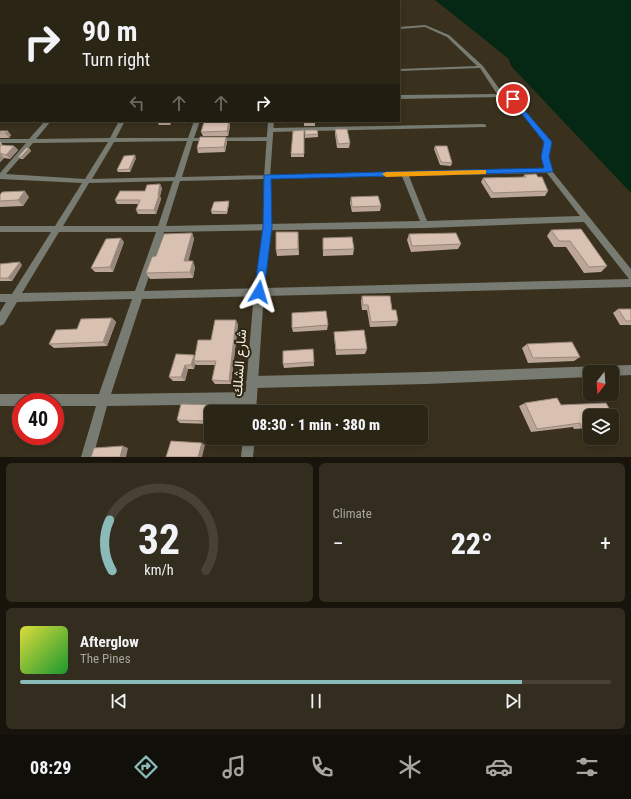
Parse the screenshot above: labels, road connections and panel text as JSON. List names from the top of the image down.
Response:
{
  "streets": {
    "street": ["شارع الشلك"]
  },
  "north": "bottom",
  "page": {
    "turn": ["90 m", "Turn right"],
    "limit": "40",
    "trip": "08:30 · 1 min · 380 m",
    "tile": "Climate",
    "heat": ["−", "22°", "+"],
    "song": ["Afterglow", "The Pines"],
    "tabs": "08:29",
    "gauge": ["32", "km/h"]
  }
}
